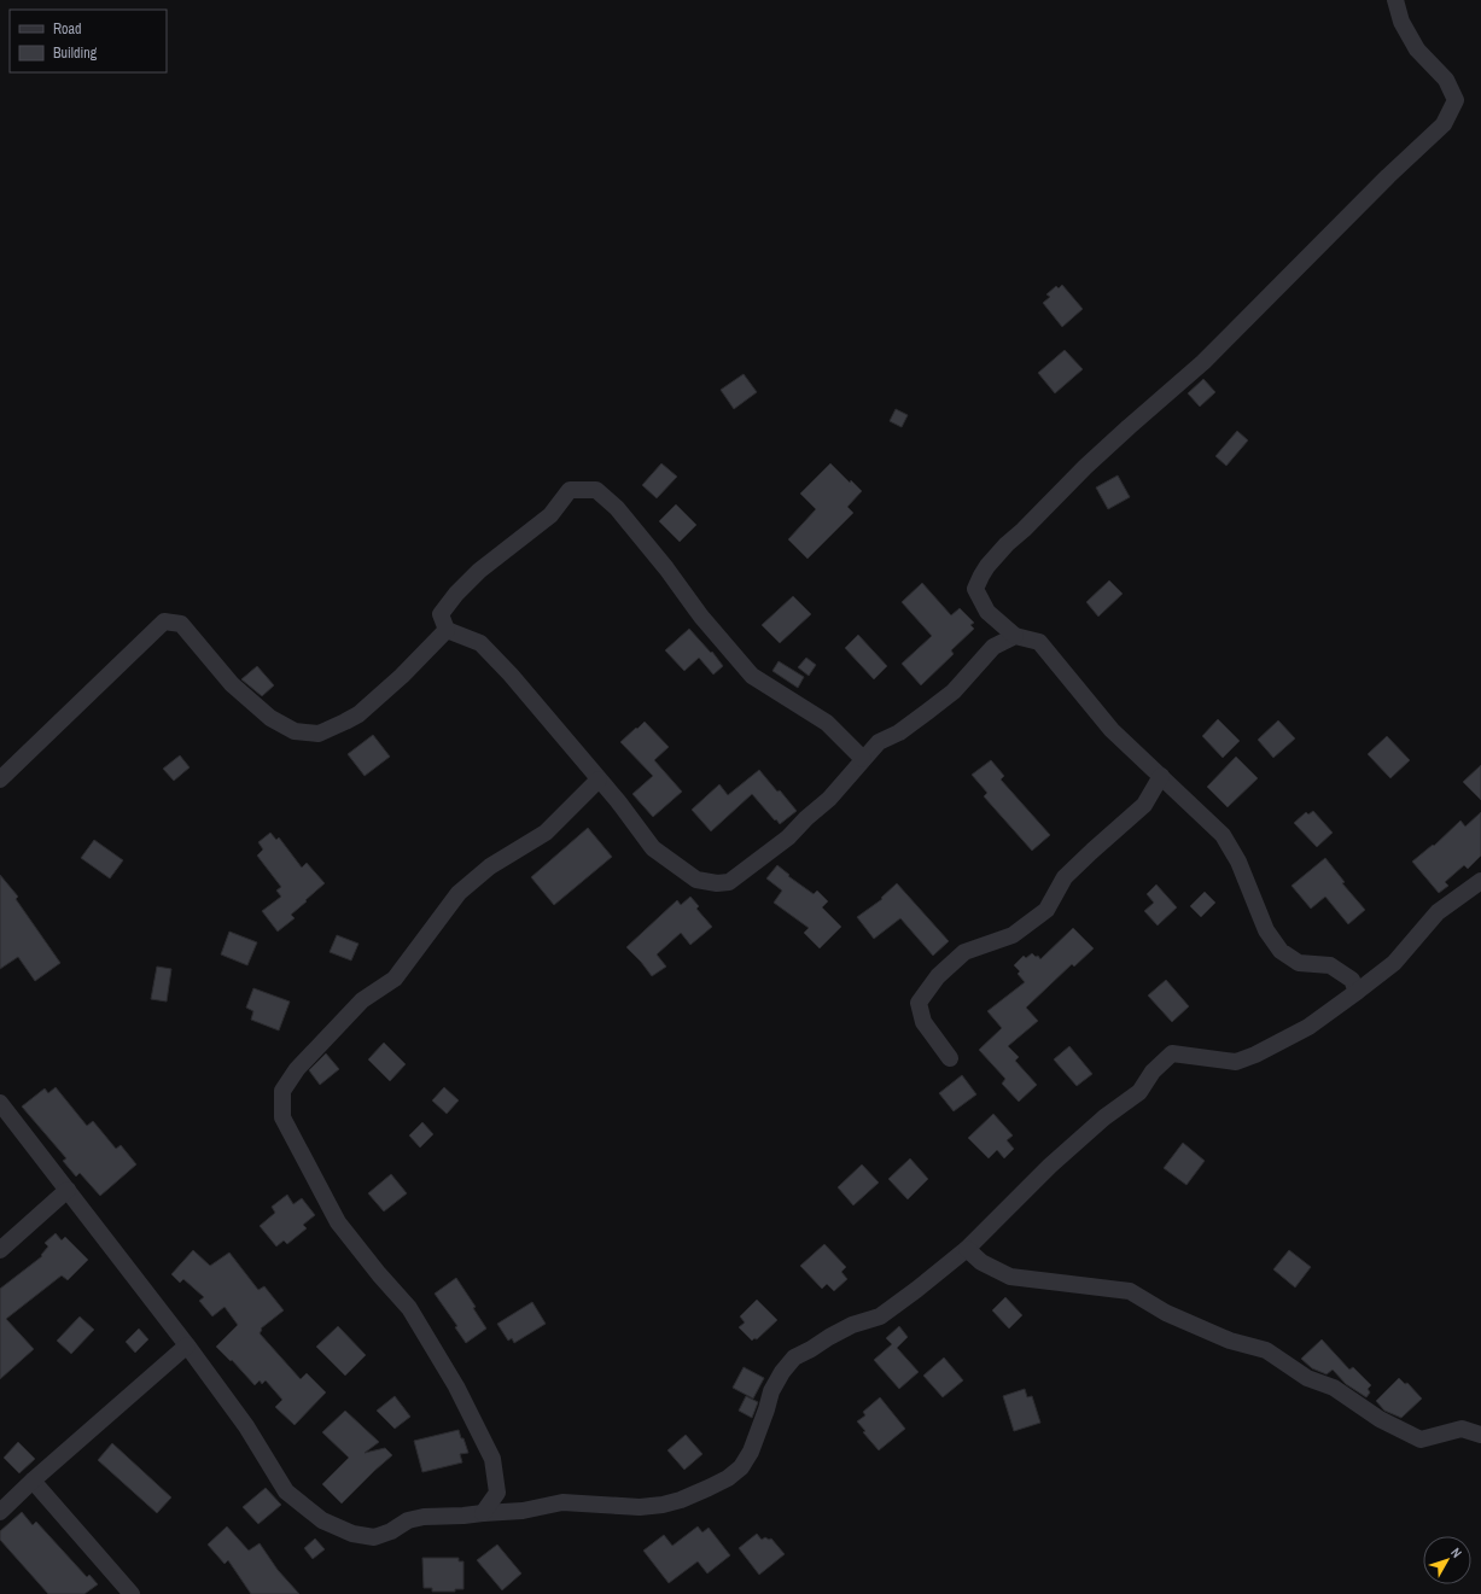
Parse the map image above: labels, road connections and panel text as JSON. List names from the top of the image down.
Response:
{
  "legend": ["Road", "Building"],
  "north": "top right"
}
